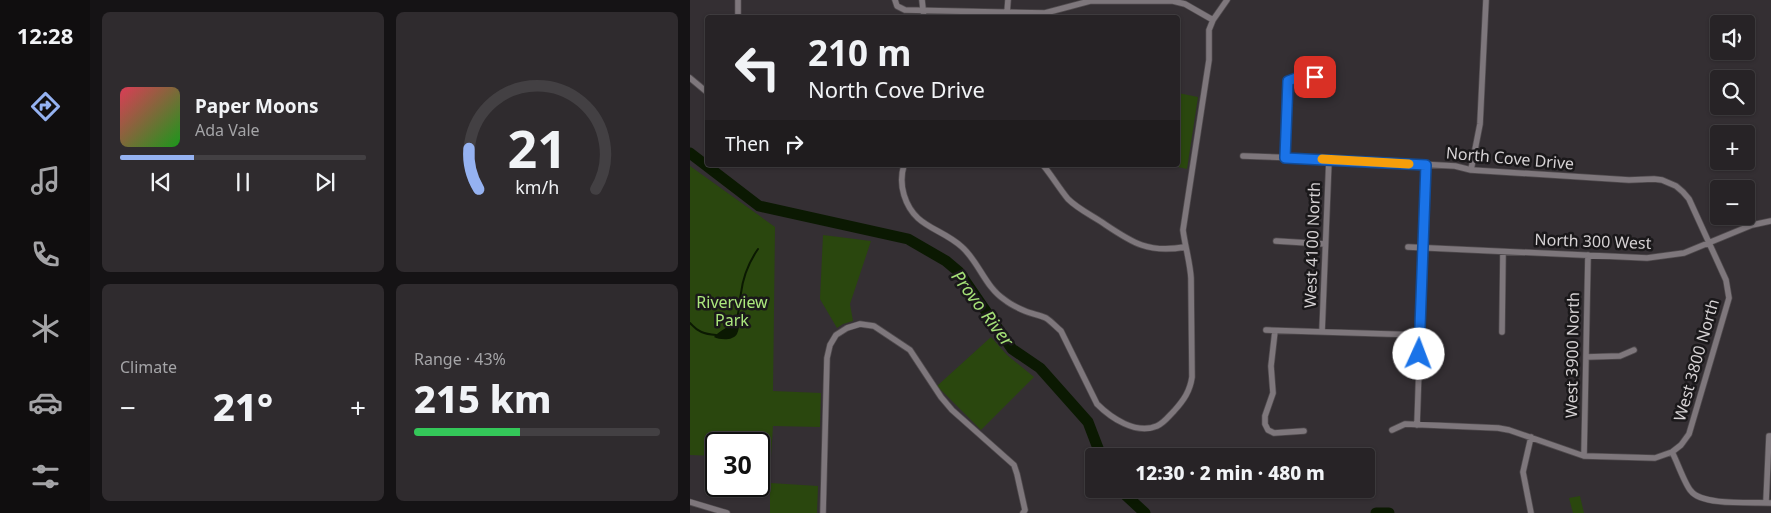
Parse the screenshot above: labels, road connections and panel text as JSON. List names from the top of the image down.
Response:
{
  "streets": {
    "street": [
      "North Cove Drive",
      "North 300 West",
      "West 4100 North",
      "West 3900 North",
      "West 3800 North"
    ]
  },
  "crossings": [
    ["North Cove Drive", "North 300 West"],
    ["North Cove Drive", "West 4100 North"],
    ["North Cove Drive", "West 3800 North"],
    ["North 300 West", "West 3900 North"],
    ["North 300 West", "West 3800 North"]
  ],
  "water": ["Provo River"],
  "parks": ["Riverview Park"],
  "page": {
    "tabs": "12:28",
    "map_buttons": ["+", "−"],
    "turn": ["210 m", "North Cove Drive"],
    "song": ["Paper Moons", "Ada Vale"],
    "then": "Then",
    "tile": [
      "Climate",
      ["Range · 43%", "215 km"]
    ],
    "heat": ["−", "21°", "+"],
    "limit": "30",
    "trip": "12:30 · 2 min · 480 m",
    "gauge": ["21", "km/h"]
  }
}
